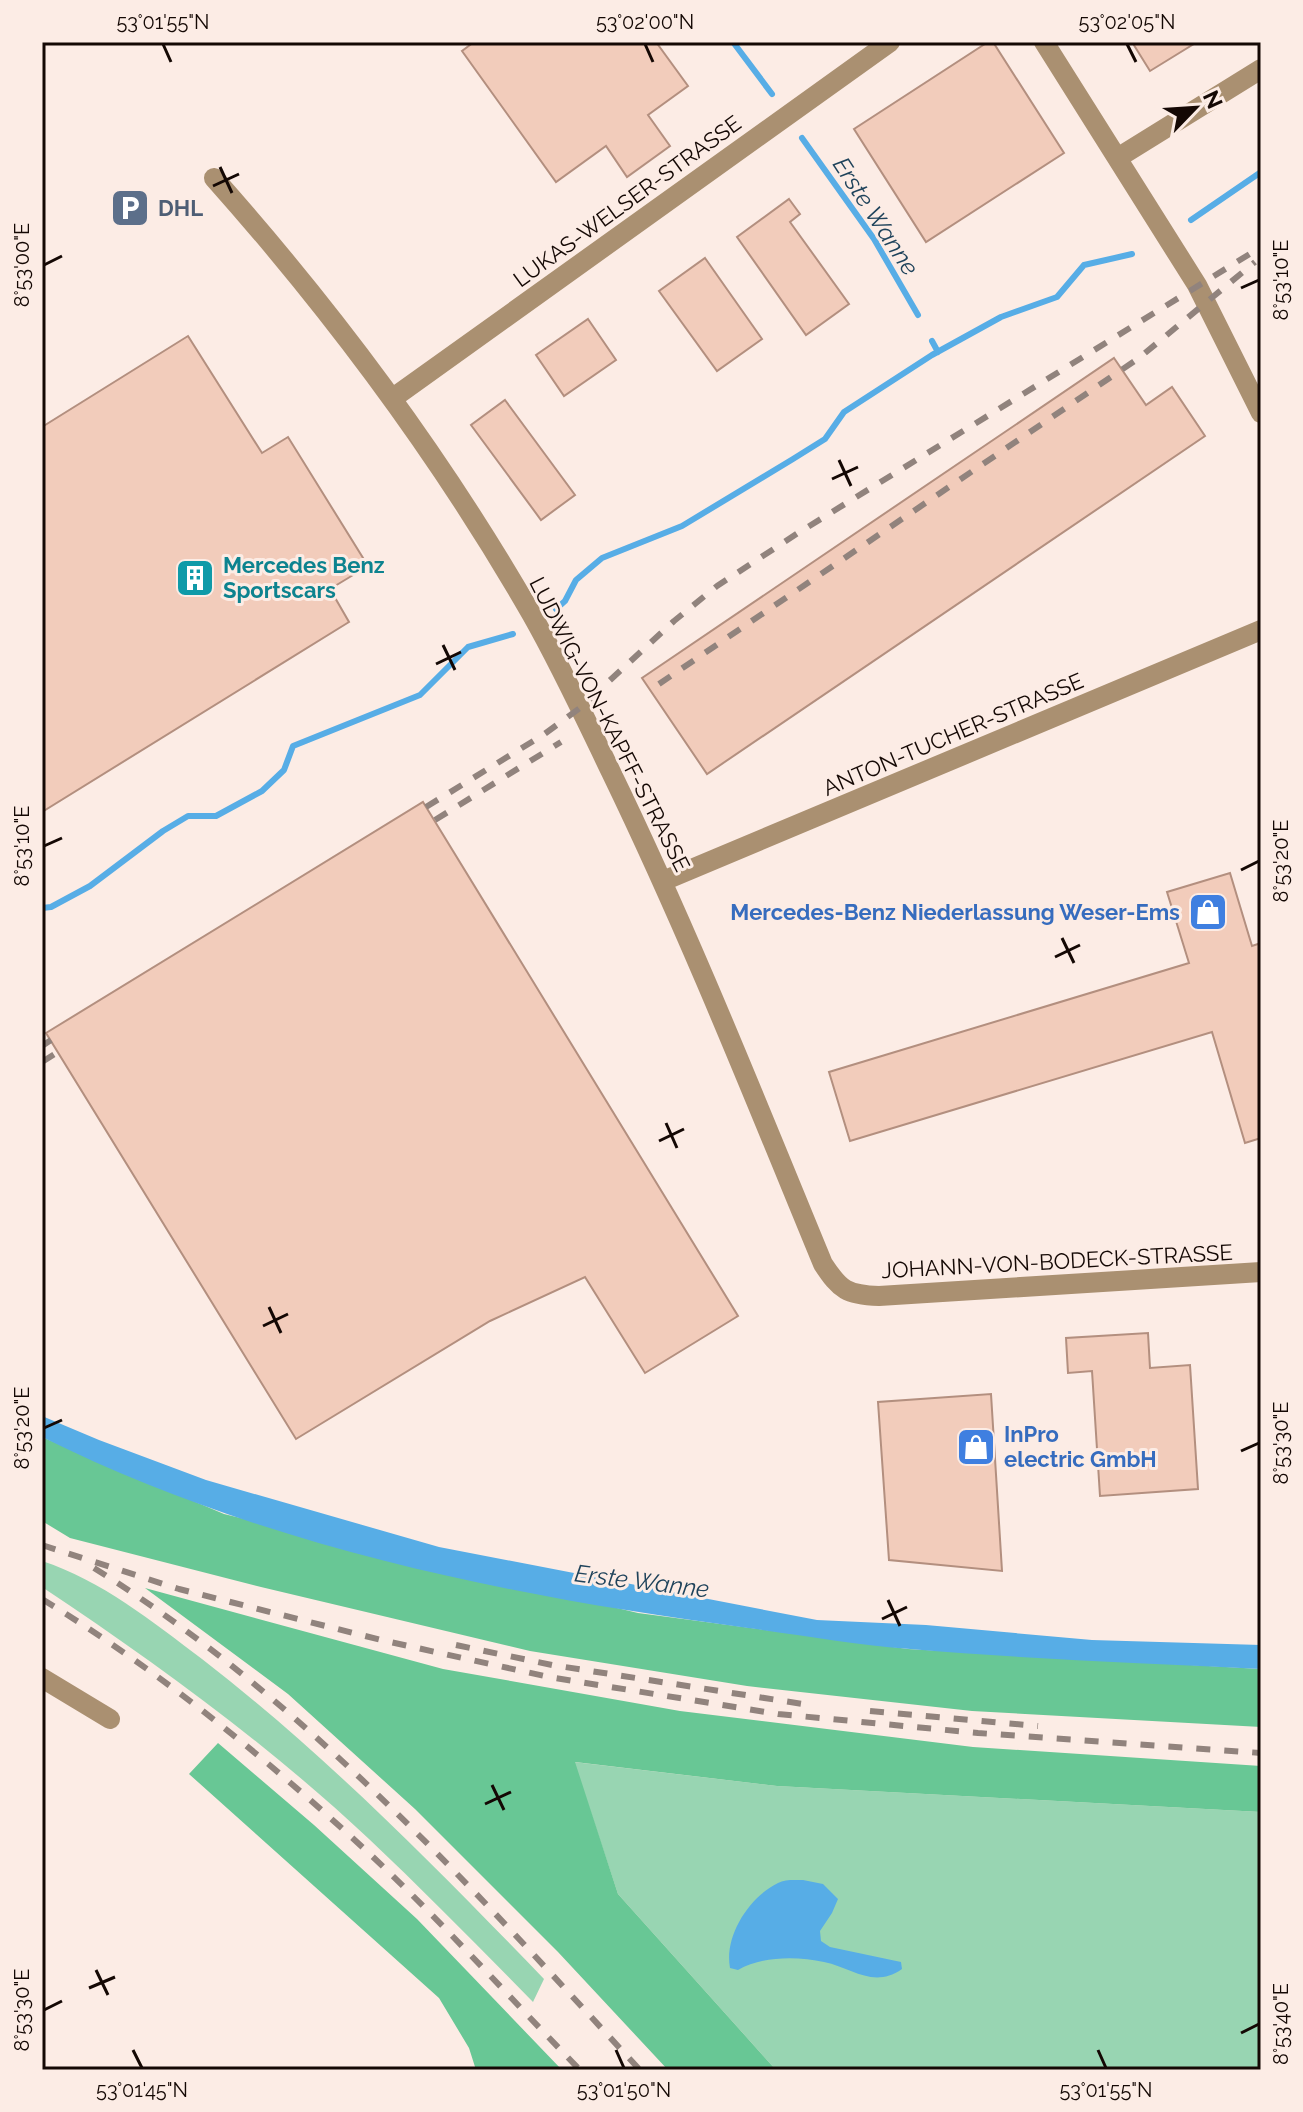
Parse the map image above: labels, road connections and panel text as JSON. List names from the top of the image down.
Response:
{
  "streets": {
    "street": [
      "LUKAS-WELSER-STRASSE",
      "LUDWIG-VON-KAPFF-STRASSE",
      "ANTON-TUCHER-STRASSE",
      "JOHANN-VON-BODECK-STRASSE"
    ]
  },
  "crossings": [
    ["LUKAS-WELSER-STRASSE", "LUDWIG-VON-KAPFF-STRASSE"],
    ["LUDWIG-VON-KAPFF-STRASSE", "ANTON-TUCHER-STRASSE"],
    ["LUDWIG-VON-KAPFF-STRASSE", "JOHANN-VON-BODECK-STRASSE"]
  ],
  "water": ["Erste Wanne"],
  "places": {
    "parking": ["DHL"],
    "building": ["Mercedes Benz Sportscars"],
    "shop": ["Mercedes-Benz Niederlassung Weser-Ems", "InPro electric GmbH"]
  },
  "north": "top right",
  "coordinates": [
    "53°01'55\"N",
    "53°02'00\"N",
    "53°02'05\"N",
    "8°53'00\"E",
    "8°53'10\"E",
    "8°53'20\"E",
    "8°53'30\"E",
    "8°53'40\"E",
    "53°01'45\"N",
    "53°01'50\"N"
  ]
}
